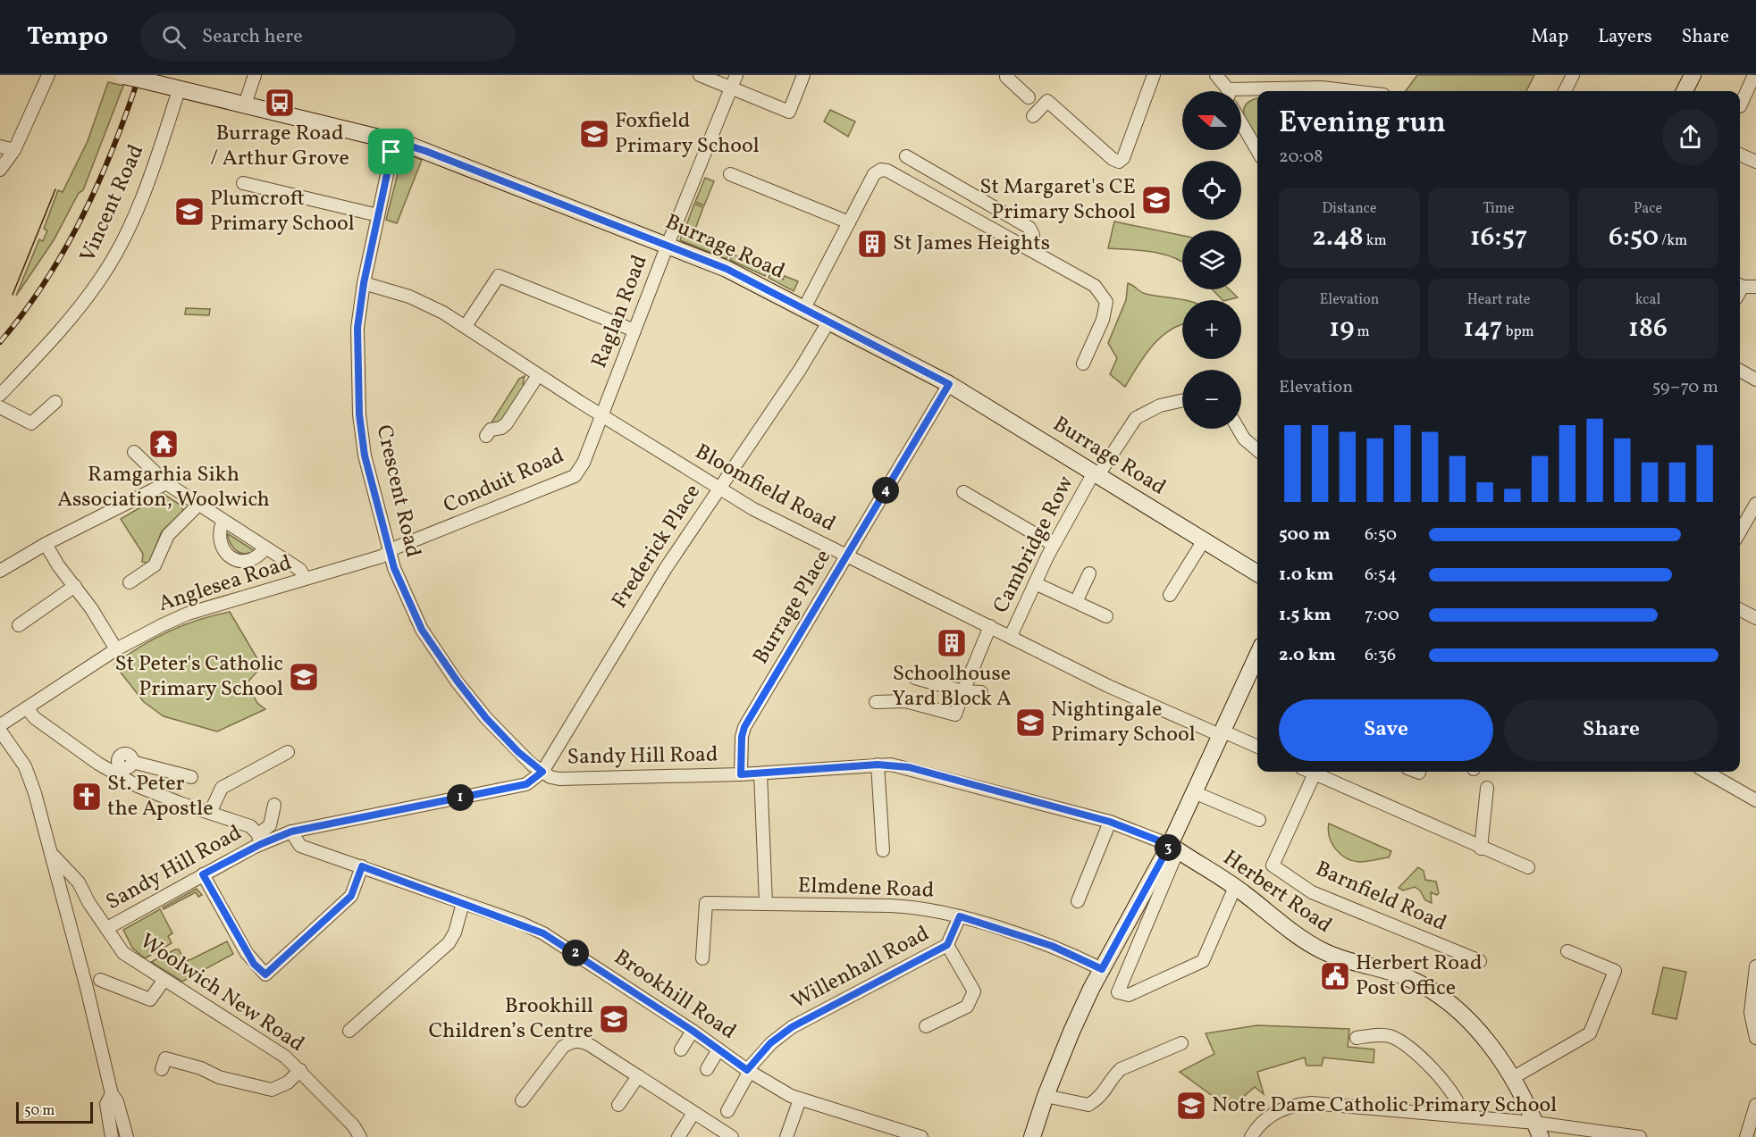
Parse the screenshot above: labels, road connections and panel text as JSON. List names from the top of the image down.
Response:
{
  "streets": {
    "street": [
      "Vincent Road",
      "Burrage Road",
      "Raglan Road",
      "Conduit Road",
      "Bloomfield Road",
      "Crescent Road",
      "Cambridge Row",
      "Frederick Place",
      "Anglesea Road",
      "Burrage Place",
      "Sandy Hill Road",
      "Elmdene Road",
      "Herbert Road",
      "Barnfield Road",
      "Willenhall Road",
      "Woolwich New Road",
      "Brookhill Road"
    ]
  },
  "crossings": [
    ["Vincent Road", "Burrage Road"],
    ["Burrage Road", "Raglan Road"],
    ["Burrage Road", "Crescent Road"],
    ["Burrage Road", "Cambridge Row"],
    ["Burrage Road", "Frederick Place"],
    ["Burrage Road", "Burrage Place"],
    ["Raglan Road", "Conduit Road"],
    ["Raglan Road", "Bloomfield Road"],
    ["Conduit Road", "Bloomfield Road"],
    ["Conduit Road", "Crescent Road"],
    ["Conduit Road", "Anglesea Road"],
    ["Bloomfield Road", "Crescent Road"],
    ["Bloomfield Road", "Cambridge Row"],
    ["Bloomfield Road", "Frederick Place"],
    ["Bloomfield Road", "Burrage Place"],
    ["Crescent Road", "Frederick Place"],
    ["Crescent Road", "Anglesea Road"],
    ["Crescent Road", "Sandy Hill Road"],
    ["Frederick Place", "Sandy Hill Road"],
    ["Burrage Place", "Sandy Hill Road"],
    ["Sandy Hill Road", "Herbert Road"],
    ["Sandy Hill Road", "Woolwich New Road"],
    ["Sandy Hill Road", "Brookhill Road"],
    ["Elmdene Road", "Willenhall Road"],
    ["Willenhall Road", "Brookhill Road"]
  ],
  "places": {
    "bus stop": ["Burrage Road / Arthur Grove"],
    "school or university": [
      "Foxfield Primary School",
      "St Margaret's CE Primary School",
      "Plumcroft Primary School",
      "St Peter's Catholic Primary School",
      "Nightingale Primary School",
      "Brookhill Children’s Centre",
      "Notre Dame Catholic Primary School"
    ],
    "building": ["St James Heights", "Schoolhouse Yard Block A"],
    "temple": ["Ramgarhia Sikh Association, Woolwich"],
    "church": ["St. Peter the Apostle"],
    "public building": ["Herbert Road Post Office"]
  },
  "scale_bar": "50 m",
  "north": "left",
  "page": {
    "header": "Tempo",
    "search": "Search here",
    "nav": ["Map", "Layers", "Share"],
    "map_buttons": ["+", "−"],
    "heading": ["Evening run", "20:08"],
    "stats": [
      ["Distance", "2.48 km"],
      ["Time", "16:57"],
      ["Pace", "6:50 /km"],
      ["Elevation", "19 m"],
      ["Heart rate", "147 bpm"],
      ["kcal", "186"]
    ],
    "chart": ["Elevation", "59–70 m"],
    "pins": [
      "4",
      "1",
      "3",
      "2"
    ],
    "list": [
      {
        "name": "500 m",
        "note": "6:50"
      },
      {
        "name": "1.0 km",
        "note": "6:54"
      },
      {
        "name": "1.5 km",
        "note": "7:00"
      },
      {
        "name": "2.0 km",
        "note": "6:36"
      }
    ],
    "buttons": ["Save", "Share"],
    "scale": "50 m"
  }
}
